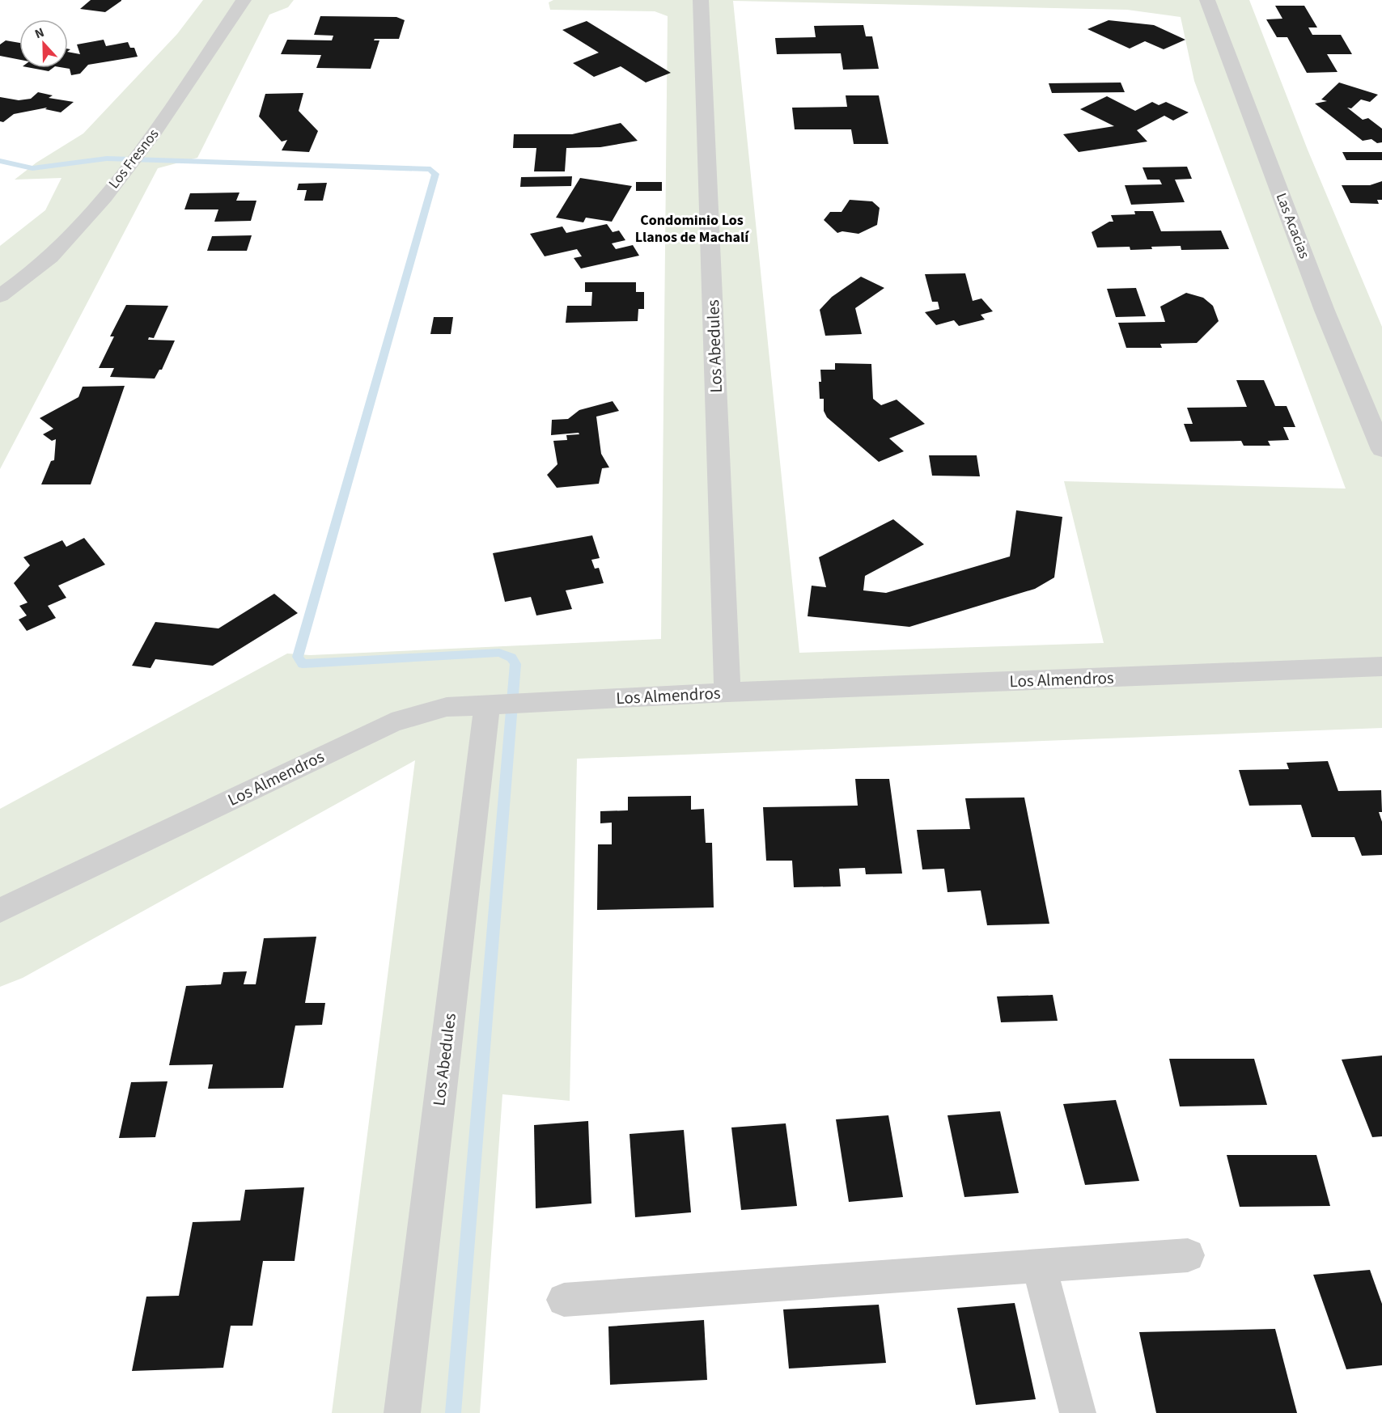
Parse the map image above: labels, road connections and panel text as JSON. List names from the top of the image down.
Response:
{
  "streets": {
    "street": [
      "Los Fresnos",
      "Las Acacias",
      "Los Abedules",
      "Los Almendros"
    ]
  },
  "crossings": [
    ["Los Abedules", "Los Almendros"]
  ],
  "districts": ["Condominio Los Llanos de Machalí"],
  "north": "top"
}
